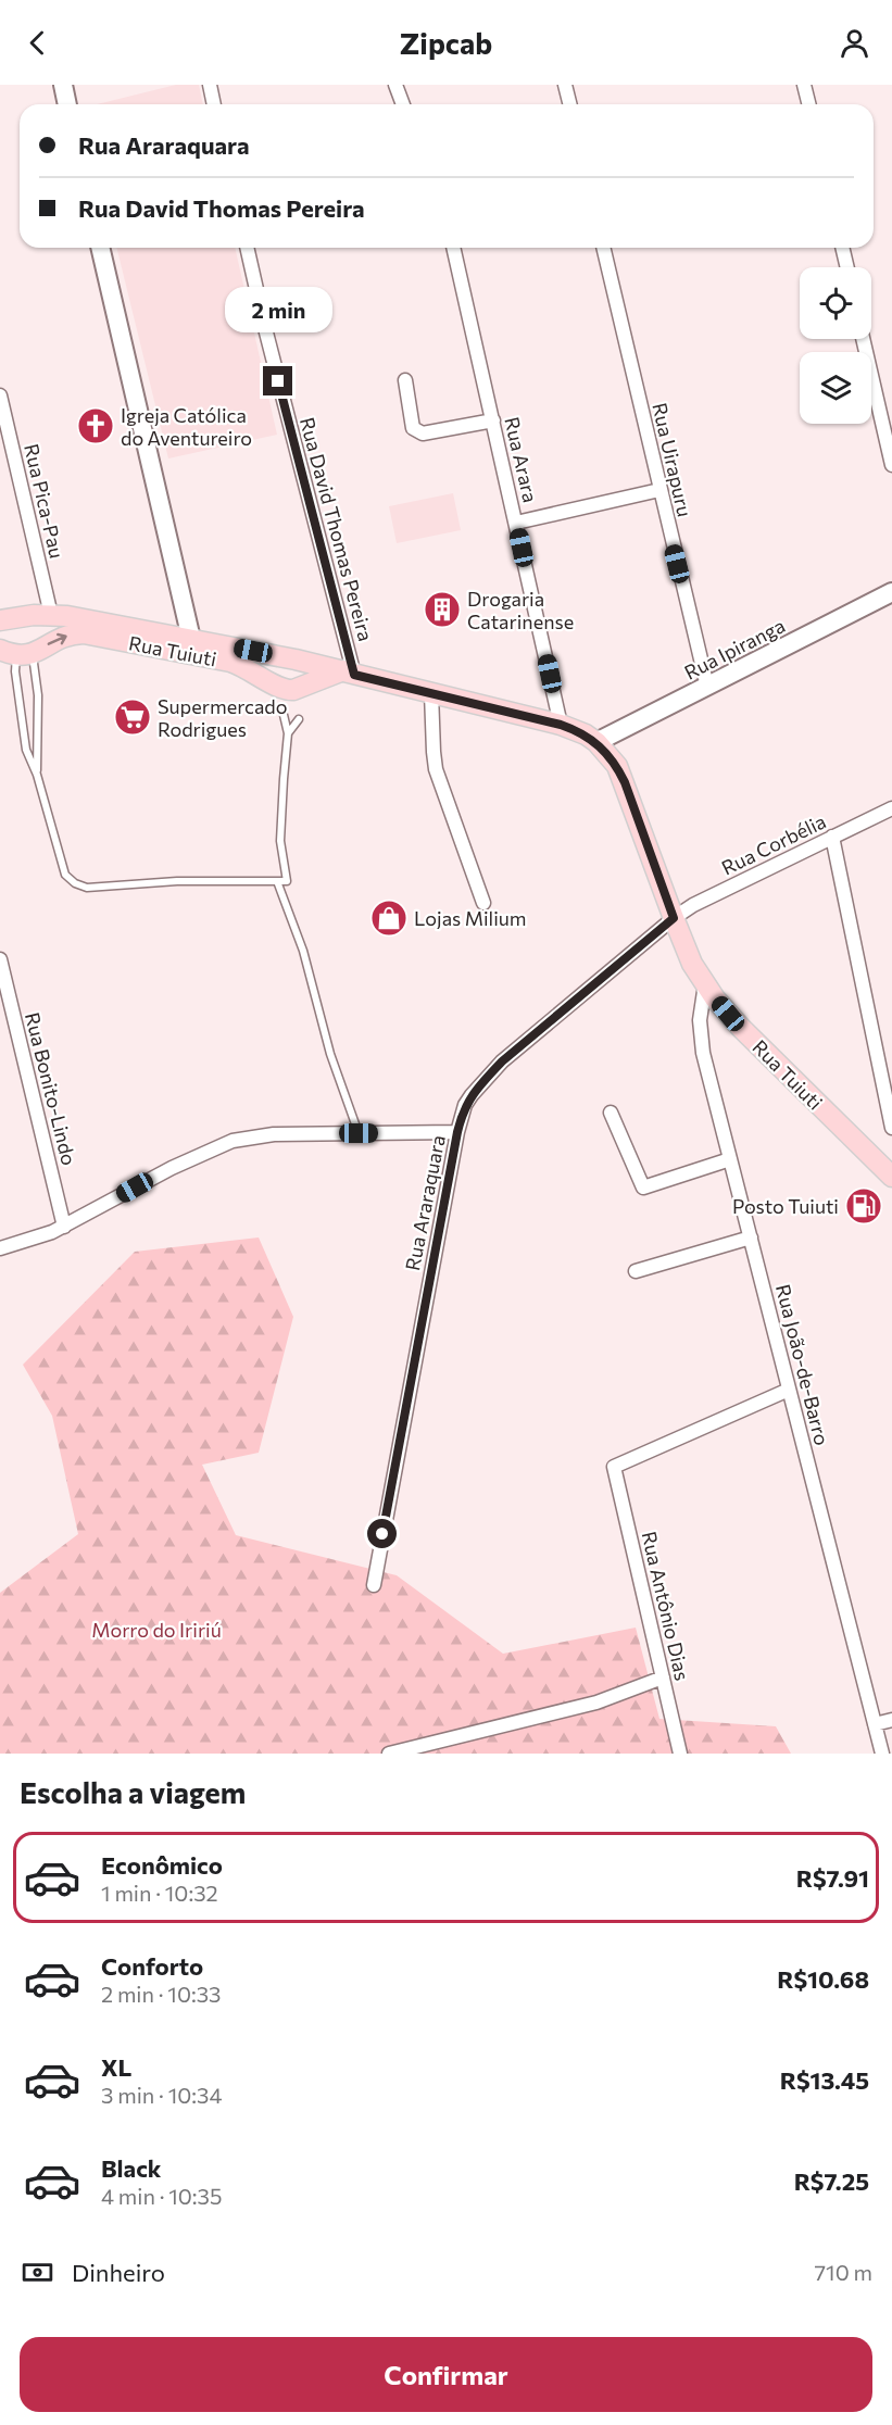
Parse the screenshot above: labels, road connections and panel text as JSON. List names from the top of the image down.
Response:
{
  "streets": {
    "main road": ["Rua Tuiuti"],
    "street": [
      "Rua Arara",
      "Rua Uirapuru",
      "Rua Pica-Pau",
      "Rua David Thomas Pereira",
      "Rua Ipiranga",
      "Rua Corbélia",
      "Rua Bonito-Lindo",
      "Rua Araraquara",
      "Rua João-de-Barro",
      "Rua Antônio Dias"
    ]
  },
  "crossings": [
    ["Rua Arara", "Rua Tuiuti"],
    ["Rua Uirapuru", "Rua Ipiranga"],
    ["Rua Pica-Pau", "Rua Tuiuti"],
    ["Rua David Thomas Pereira", "Rua Tuiuti"],
    ["Rua Ipiranga", "Rua Tuiuti"],
    ["Rua Tuiuti", "Rua Corbélia"],
    ["Rua Tuiuti", "Rua Araraquara"],
    ["Rua Tuiuti", "Rua João-de-Barro"],
    ["Rua Corbélia", "Rua Araraquara"],
    ["Rua João-de-Barro", "Rua Antônio Dias"]
  ],
  "parks": ["Morro do Iririú"],
  "places": {
    "church": ["Igreja Católica do Aventureiro"],
    "building": ["Drogaria Catarinense"],
    "supermarket": ["Supermercado Rodrigues"],
    "shop": ["Lojas Milium"],
    "fuel station": ["Posto Tuiuti"]
  },
  "page": {
    "header": "Zipcab",
    "banner": ["Rua Araraquara", "Rua David Thomas Pereira"],
    "bubble": "2 min",
    "heading": "Escolha a viagem",
    "list": [
      {
        "name": "Econômico",
        "note": "1 min · 10:32",
        "value": "R$7.91"
      },
      {
        "name": "Conforto",
        "note": "2 min · 10:33",
        "value": "R$10.68"
      },
      {
        "name": "XL",
        "note": "3 min · 10:34",
        "value": "R$13.45"
      },
      {
        "name": "Black",
        "note": "4 min · 10:35",
        "value": "R$7.25"
      }
    ],
    "pay": ["Dinheiro", "710 m"],
    "buttons": "Confirmar"
  }
}
